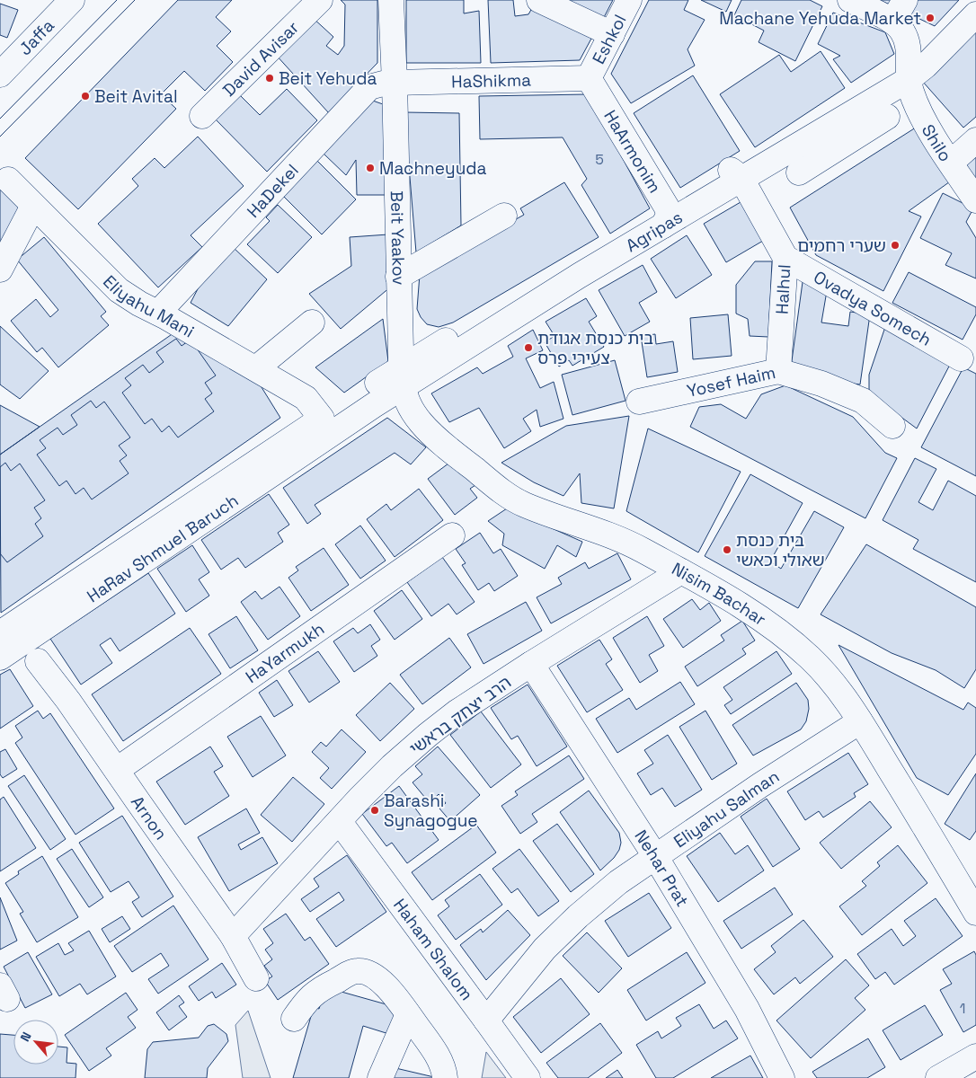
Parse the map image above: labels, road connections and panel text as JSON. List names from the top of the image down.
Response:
{
  "streets": {
    "street": [
      "Jaffa",
      "Eshkol",
      "David Avisar",
      "HaShikma",
      "Shilo",
      "HaArmonim",
      "HaDekel",
      "Agripas",
      "Beit Yaakov",
      "Halhul",
      "Eliyahu Mani",
      "Ovadya Somech",
      "Yosef Haim",
      "HaRav Shmuel Baruch",
      "Nisim Bachar",
      "HaYarmukh",
      "הרב יצחק בראשי",
      "Eliyahu Salman",
      "Arnon",
      "Nehar Prat",
      "Haham Shalom"
    ]
  },
  "crossings": [
    ["Eshkol", "HaShikma"],
    ["Eshkol", "HaArmonim"],
    ["HaShikma", "HaArmonim"],
    ["HaShikma", "HaDekel"],
    ["HaShikma", "Beit Yaakov"],
    ["Shilo", "Agripas"],
    ["HaArmonim", "Agripas"],
    ["HaDekel", "Beit Yaakov"],
    ["HaDekel", "Eliyahu Mani"],
    ["Agripas", "Beit Yaakov"],
    ["Agripas", "Halhul"],
    ["Agripas", "Eliyahu Mani"],
    ["Agripas", "HaRav Shmuel Baruch"],
    ["Agripas", "Nisim Bachar"],
    ["Beit Yaakov", "Nisim Bachar"],
    ["Halhul", "Ovadya Somech"],
    ["Halhul", "Yosef Haim"],
    ["Eliyahu Mani", "HaRav Shmuel Baruch"],
    ["Nisim Bachar", "הרב יצחק בראשי"],
    ["Nisim Bachar", "Eliyahu Salman"],
    ["HaYarmukh", "Arnon"],
    ["הרב יצחק בראשי", "Arnon"],
    ["הרב יצחק בראשי", "Nehar Prat"],
    ["הרב יצחק בראשי", "Haham Shalom"],
    ["Eliyahu Salman", "Nehar Prat"],
    ["Eliyahu Salman", "Haham Shalom"]
  ],
  "places": [
    "Machane Yehuda Market",
    "Beit Yehuda",
    "Beit Avital",
    "Machneyuda",
    "שערי רחמים",
    "בית כנסת אגודת צעירי פרס",
    "בית כנסת שאולי וכאשי",
    "Barashi Synagogue"
  ],
  "house_numbers": ["5", "1"],
  "north": "top left"
}
